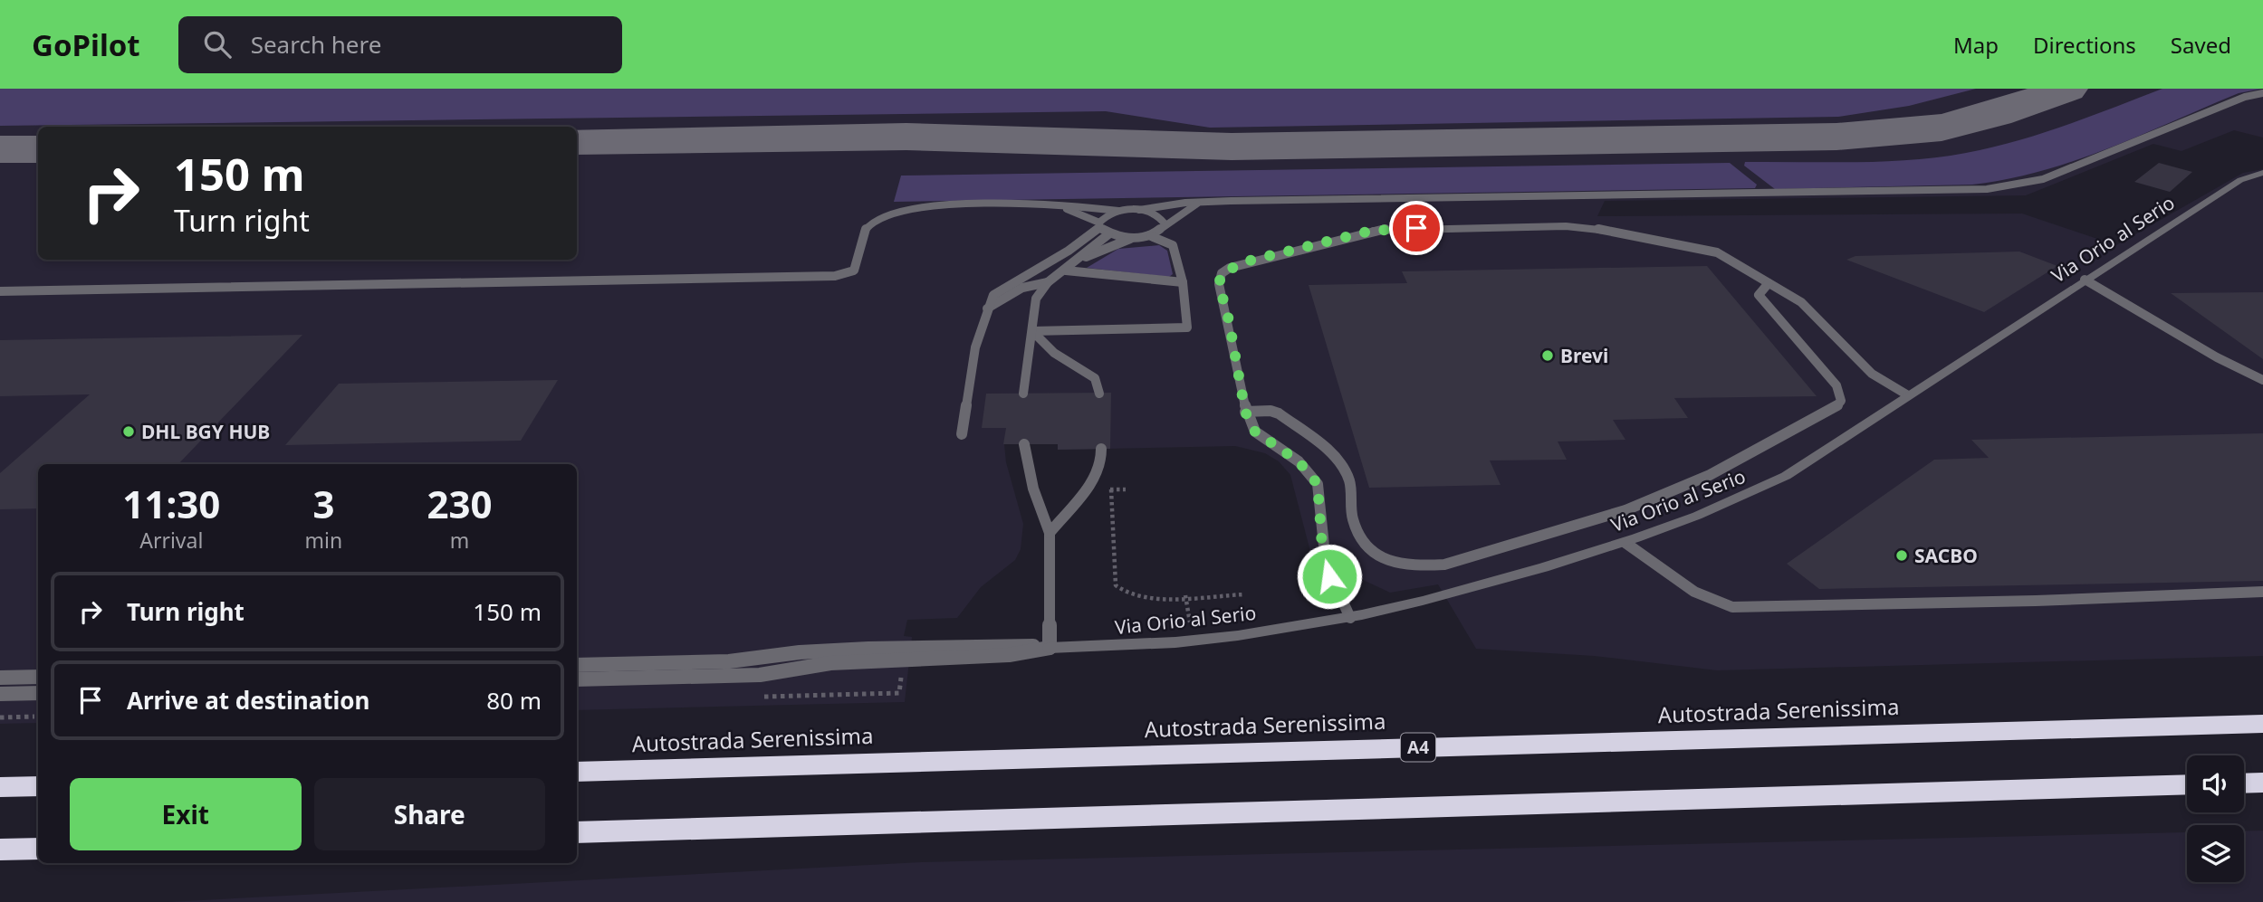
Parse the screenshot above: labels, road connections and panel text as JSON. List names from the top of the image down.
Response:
{
  "streets": {
    "highway": ["Autostrada Serenissima", "A4"],
    "street": ["Via Orio al Serio"]
  },
  "places": ["Brevi", "DHL BGY HUB", "SACBO"],
  "page": {
    "header": "GoPilot",
    "search": "Search here",
    "nav": ["Map", "Directions", "Saved"],
    "turn": ["150 m", "Turn right"],
    "eta": [
      "11:30",
      "Arrival",
      "3",
      "min",
      "230",
      "m"
    ],
    "list": [
      {
        "name": "Turn right",
        "value": "150 m"
      },
      {
        "name": "Arrive at destination",
        "value": "80 m"
      }
    ],
    "buttons": ["Exit", "Share"]
  }
}
